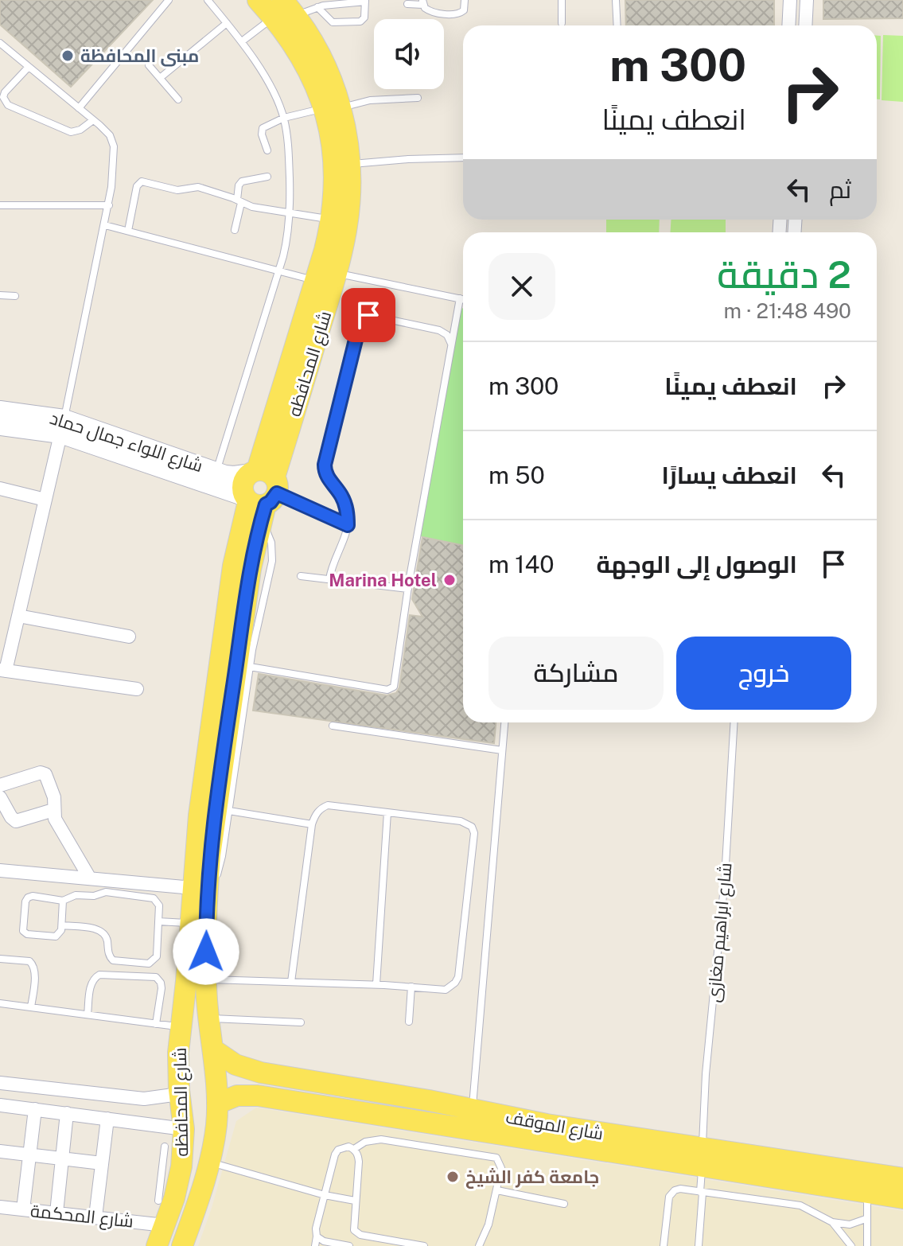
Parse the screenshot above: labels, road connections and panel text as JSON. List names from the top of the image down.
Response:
{
  "streets": {
    "main road": ["شارع المحافظه", "شارع اللواء جمال حماد", "شارع الموقف"],
    "street": ["شارع المحكمة"],
    "lane": ["شارع ابراهيم مغازى"]
  },
  "crossings": [
    ["شارع المحافظه", "شارع اللواء جمال حماد"],
    ["شارع المحافظه", "شارع الموقف"],
    ["شارع المحافظه", "شارع المحكمة"],
    ["شارع ابراهيم مغازى", "شارع الموقف"]
  ],
  "places": ["مبنى المحافظة", "Marina Hotel", "جامعة كفر الشيخ"],
  "page": {
    "turn": ["300 m", "انعطف يمينًا"],
    "then": "ثم",
    "heading": ["2 دقيقة", "490 m · 21:48"],
    "list": [
      {
        "name": "انعطف يمينًا",
        "value": "300 m"
      },
      {
        "name": "انعطف يسارًا",
        "value": "50 m"
      },
      {
        "name": "الوصول إلى الوجهة",
        "value": "140 m"
      }
    ],
    "buttons": ["خروج", "مشاركة"]
  }
}
